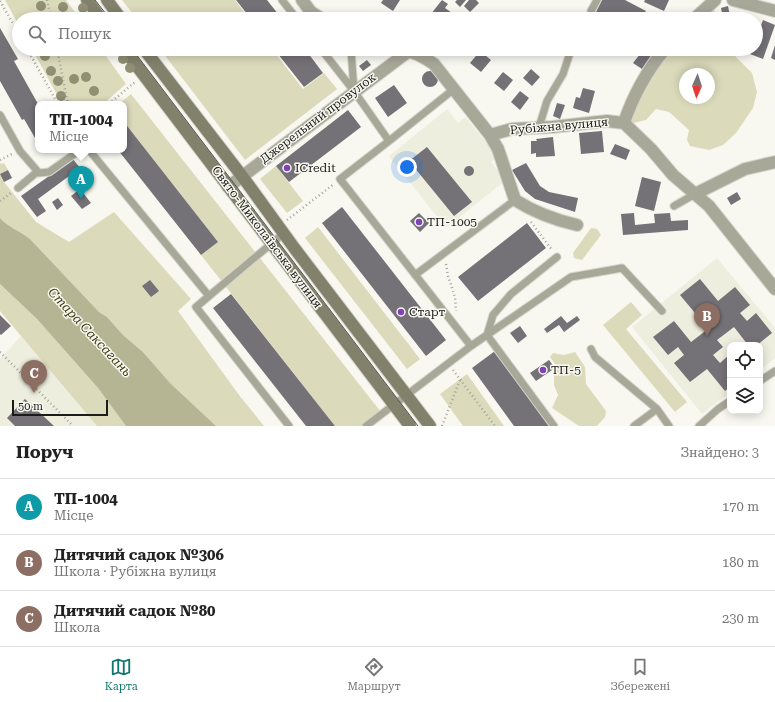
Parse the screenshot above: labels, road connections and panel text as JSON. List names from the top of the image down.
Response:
{
  "streets": {
    "main road": ["Свято-Миколаївська вулиця"],
    "street": ["Джерельний провулок", "Рубіжна вулиця"]
  },
  "crossings": [
    ["Джерельний провулок", "Рубіжна вулиця"],
    ["Джерельний провулок", "Свято-Миколаївська вулиця"]
  ],
  "water": ["Стара Саксагань"],
  "places": [
    "ICredit",
    "ТП-1005",
    "Старт",
    "ТП-5"
  ],
  "scale_bar": "50 m",
  "north": "bottom",
  "page": {
    "search": "Пошук",
    "popup": ["ТП-1004", "Місце"],
    "pins": ["A", "B", "C"],
    "scale": "50 m",
    "heading": ["Поруч", "Знайдено: 3"],
    "list": [
      {
        "mark": "A",
        "name": "ТП-1004",
        "note": "Місце",
        "value": "170 m"
      },
      {
        "mark": "B",
        "name": "Дитячий садок №306",
        "note": "Школа · Рубіжна вулиця",
        "value": "180 m"
      },
      {
        "mark": "C",
        "name": "Дитячий садок №80",
        "note": "Школа",
        "value": "230 m"
      }
    ],
    "nav": ["Карта", "Маршрут", "Збережені"]
  }
}
